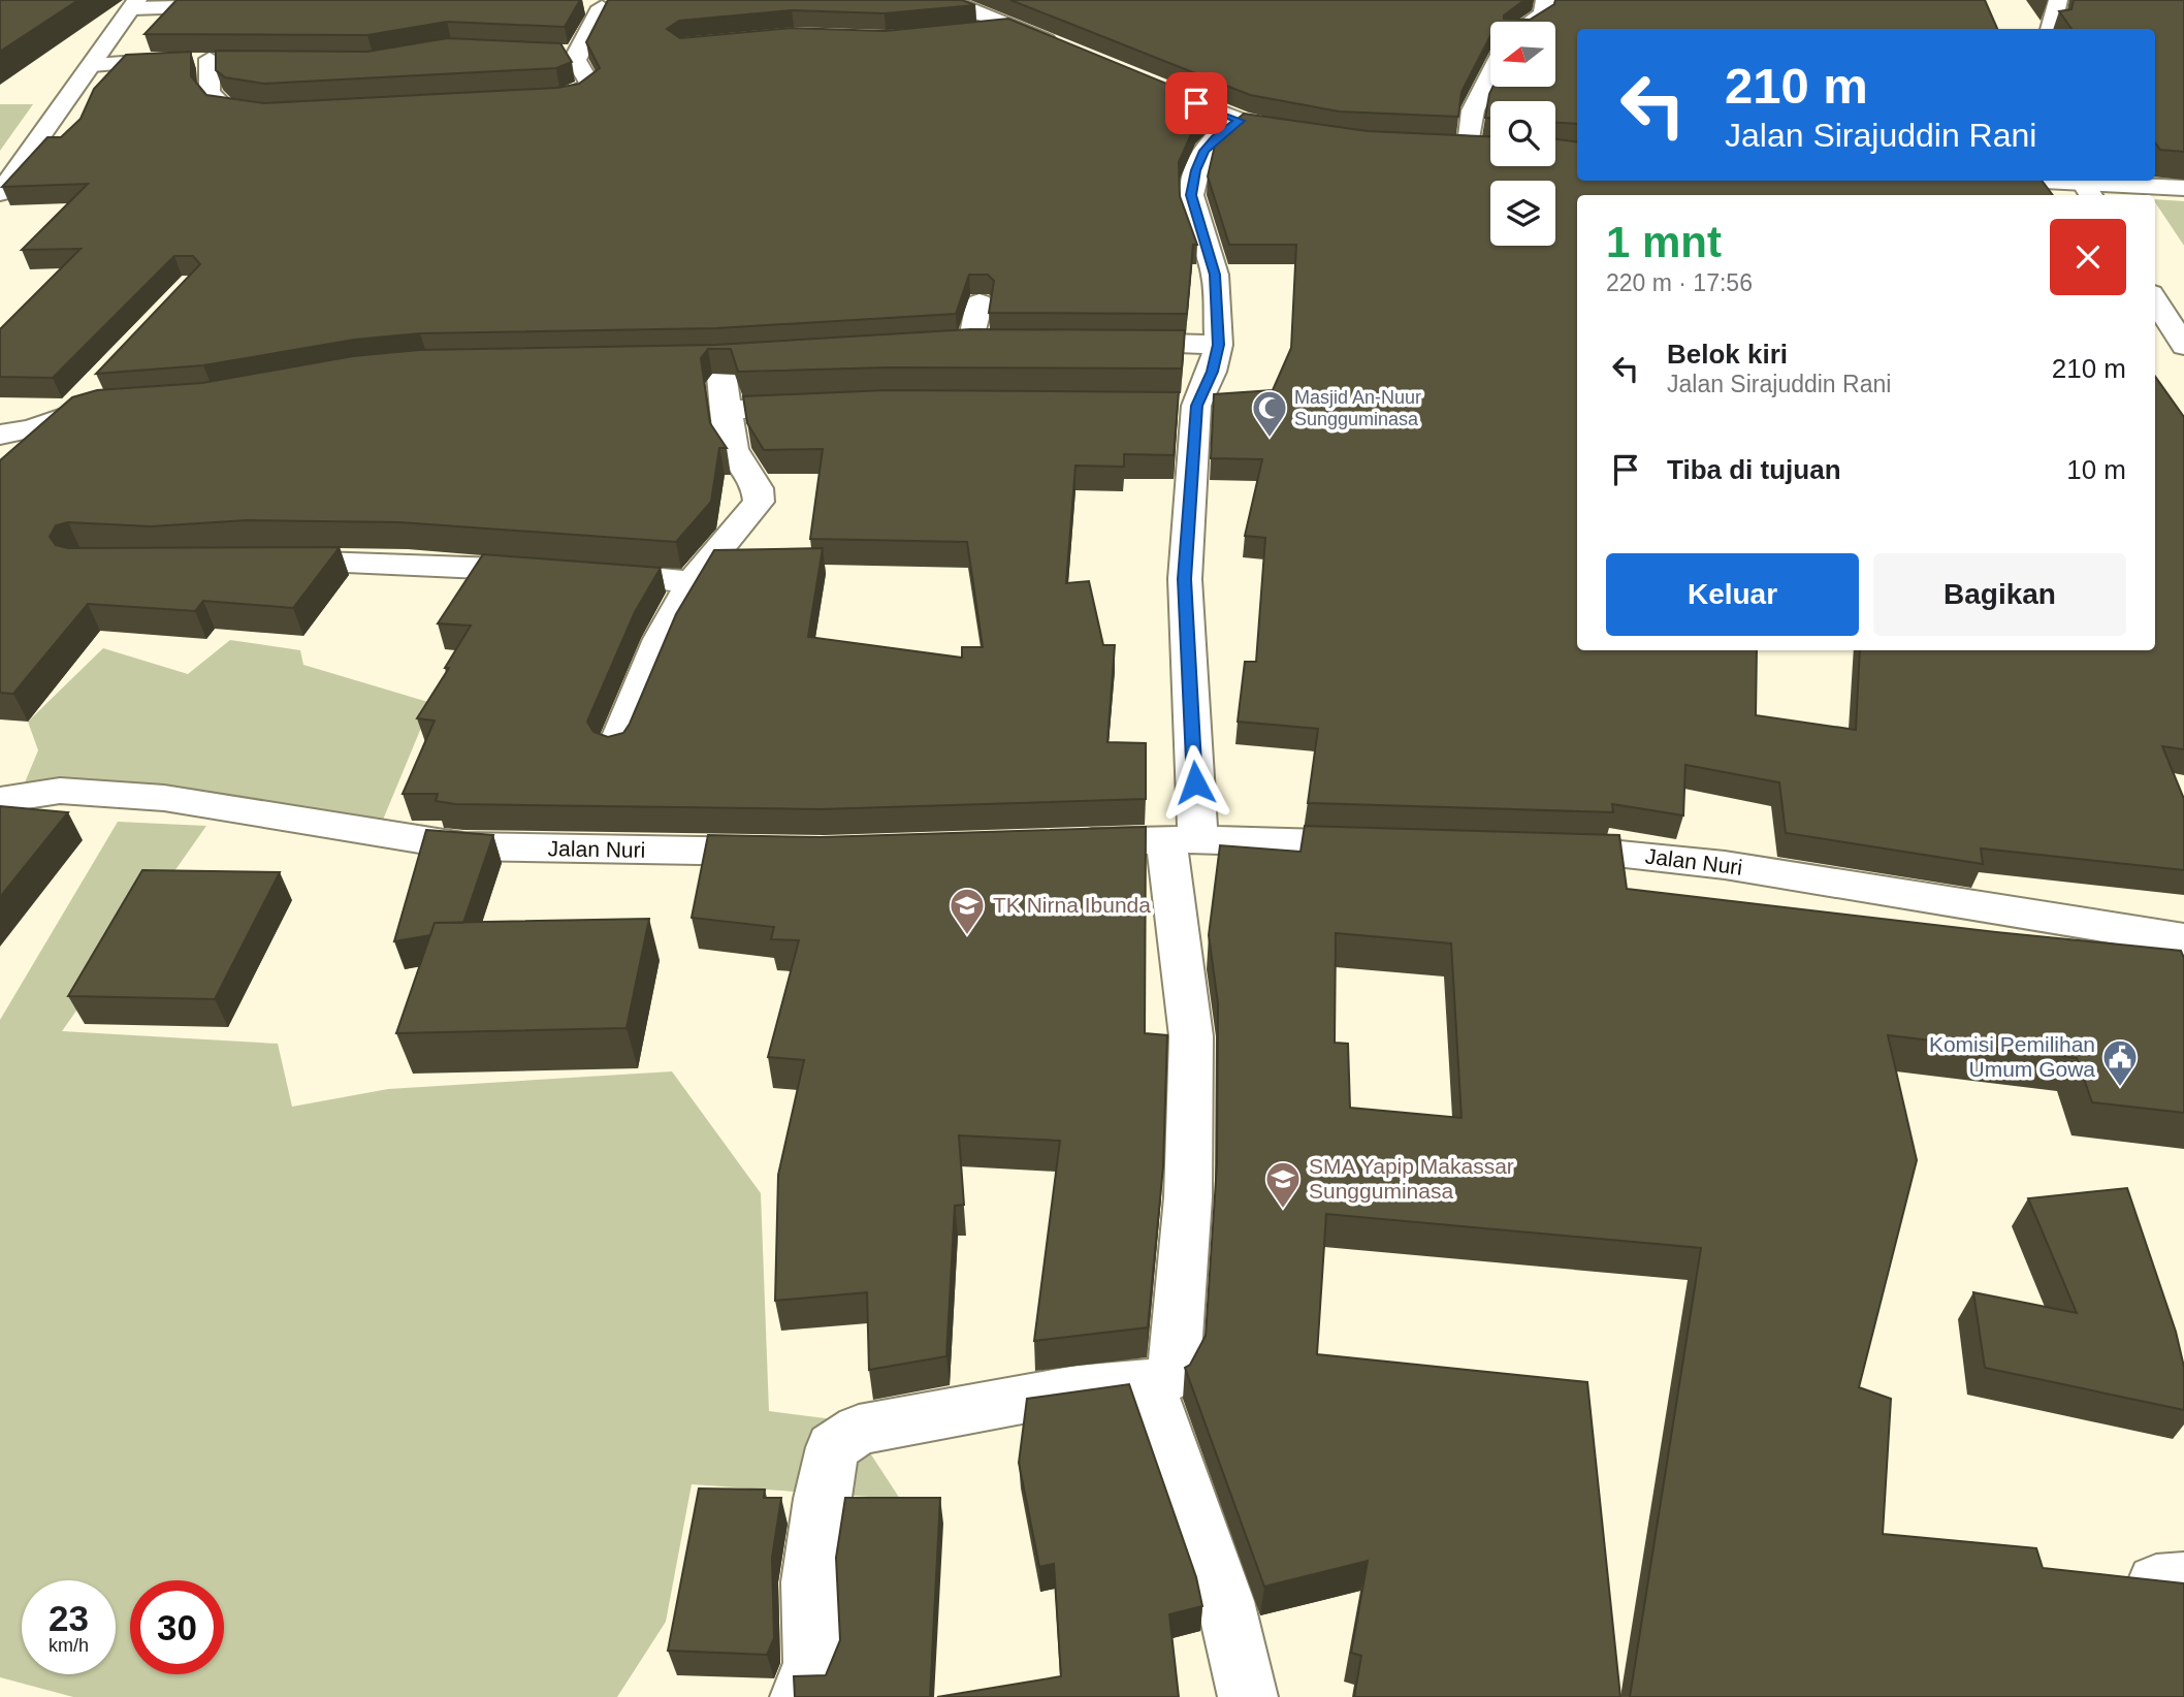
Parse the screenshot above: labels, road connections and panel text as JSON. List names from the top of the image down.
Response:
{
  "streets": {
    "main road": ["Jalan Nuri"]
  },
  "places": {
    "mosque": ["Masjid An-Nuur Sungguminasa"],
    "school or university": ["TK Nirna Ibunda", "SMA Yapip Makassar Sungguminasa"],
    "public building": ["Komisi Pemilihan Umum Gowa"]
  },
  "north": "left",
  "page": {
    "turn": ["210 m", "Jalan Sirajuddin Rani"],
    "heading": ["1 mnt", "220 m · 17:56"],
    "list": [
      {
        "name": "Belok kiri",
        "note": "Jalan Sirajuddin Rani",
        "value": "210 m"
      },
      {
        "name": "Tiba di tujuan",
        "value": "10 m"
      }
    ],
    "buttons": ["Keluar", "Bagikan"],
    "speed": "23 km/h",
    "limit": "30"
  }
}
